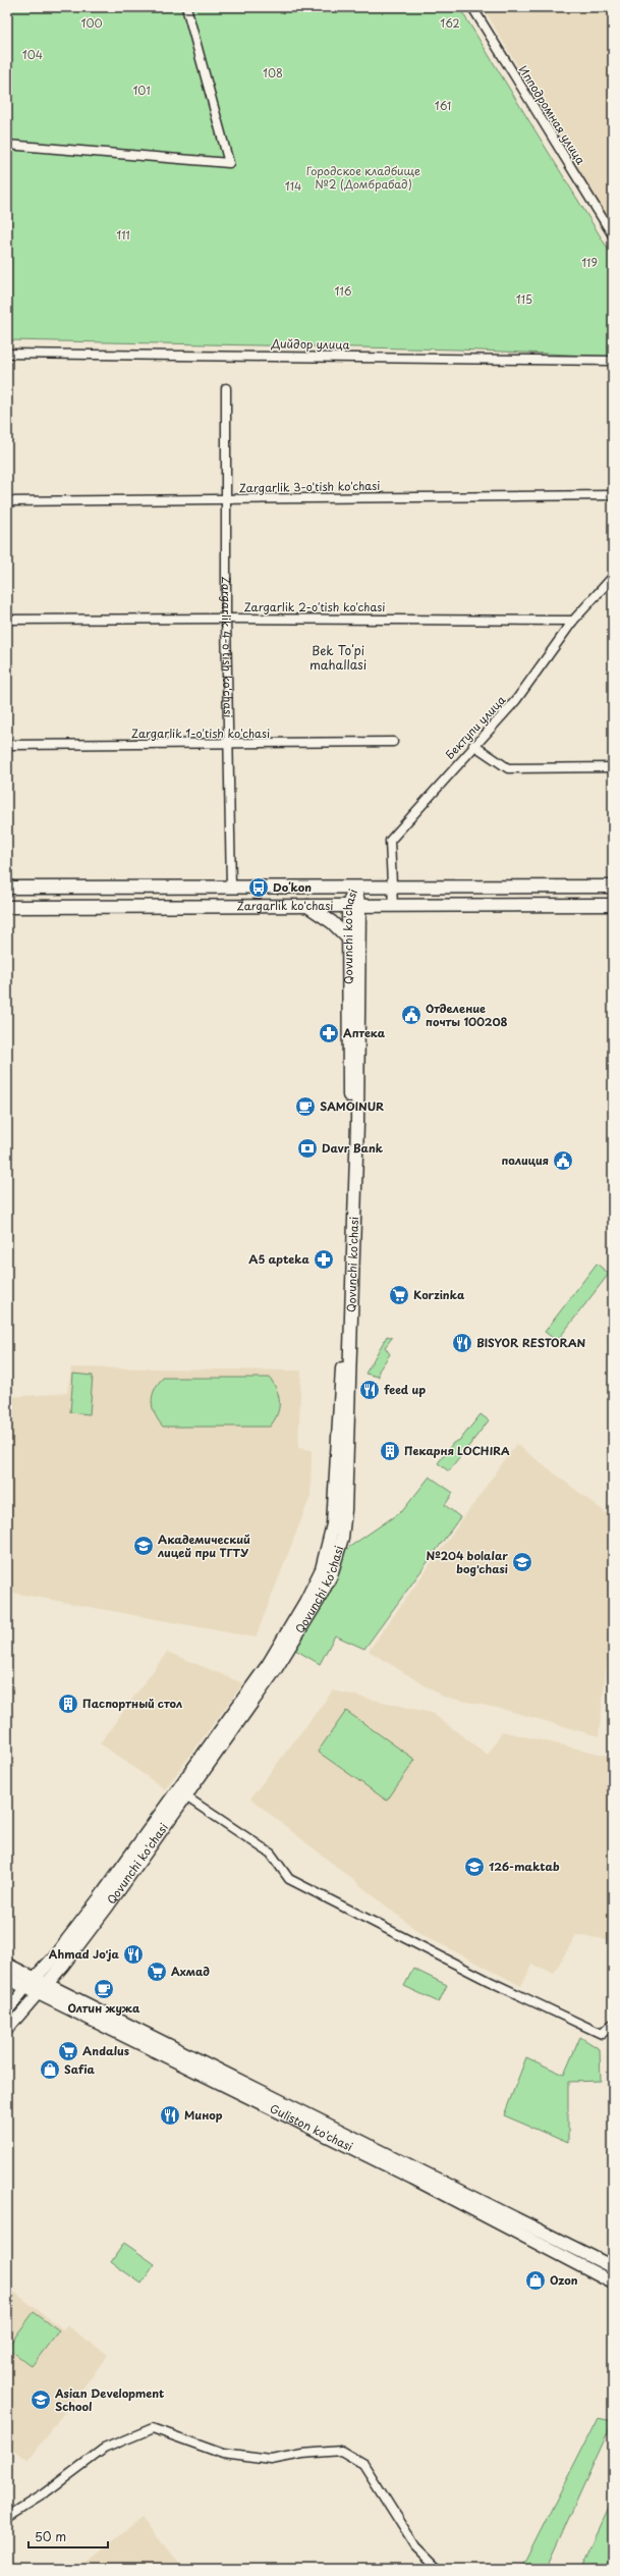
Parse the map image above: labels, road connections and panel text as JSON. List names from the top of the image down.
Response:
{
  "streets": {
    "main road": [
      "Zargarlik 4-o'tish ko'chasi",
      "Zargarlik ko'chasi",
      "Qovunchi ko'chasi",
      "Guliston ko'chasi"
    ],
    "street": [
      "Ипподромная улица",
      "Дийдор улица",
      "Zargarlik 3-o'tish ko'chasi",
      "Zargarlik 2-o'tish ko'chasi",
      "Бектупи улица",
      "Zargarlik 1-o'tish ko'chasi"
    ]
  },
  "crossings": [
    ["Zargarlik 3-o'tish ko'chasi", "Zargarlik 4-o'tish ko'chasi"],
    ["Zargarlik 2-o'tish ko'chasi", "Zargarlik 4-o'tish ko'chasi"],
    ["Zargarlik 2-o'tish ko'chasi", "Бектупи улица"],
    ["Zargarlik 4-o'tish ko'chasi", "Zargarlik 1-o'tish ko'chasi"],
    ["Zargarlik 4-o'tish ko'chasi", "Zargarlik ko'chasi"],
    ["Бектупи улица", "Zargarlik ko'chasi"],
    ["Zargarlik ko'chasi", "Qovunchi ko'chasi"],
    ["Qovunchi ko'chasi", "Guliston ko'chasi"]
  ],
  "districts": ["Bek Toʻpi mahallasi"],
  "parks": [
    "100",
    "162",
    "104",
    "108",
    "101",
    "161",
    "Городское кладбище №2 (Домбрабад)",
    "114",
    "111",
    "119",
    "116",
    "115"
  ],
  "places": {
    "bus stop": ["Doʻkon"],
    "public building": ["Отделение почты 100208", "полиция"],
    "pharmacy": ["Аптека", "A5 apteka"],
    "cafe": ["SAMOINUR", "Олтин жужа"],
    "bank": ["Davr Bank"],
    "supermarket": ["Korzinka", "Ахмад", "Andalus"],
    "restaurant": [
      "BISYOR RESTORAN",
      "feed up",
      "Ahmad Jo'ja",
      "Минор"
    ],
    "building": ["Пекарня LOCHIRA", "Паспортный стол"],
    "school or university": [
      "Академический лицей при ТГТУ",
      "№204 bolalar bog'chasi",
      "126-maktab",
      "Asian Development School"
    ],
    "shop": ["Safia", "Ozon"]
  },
  "scale_bar": "50 m"
}
